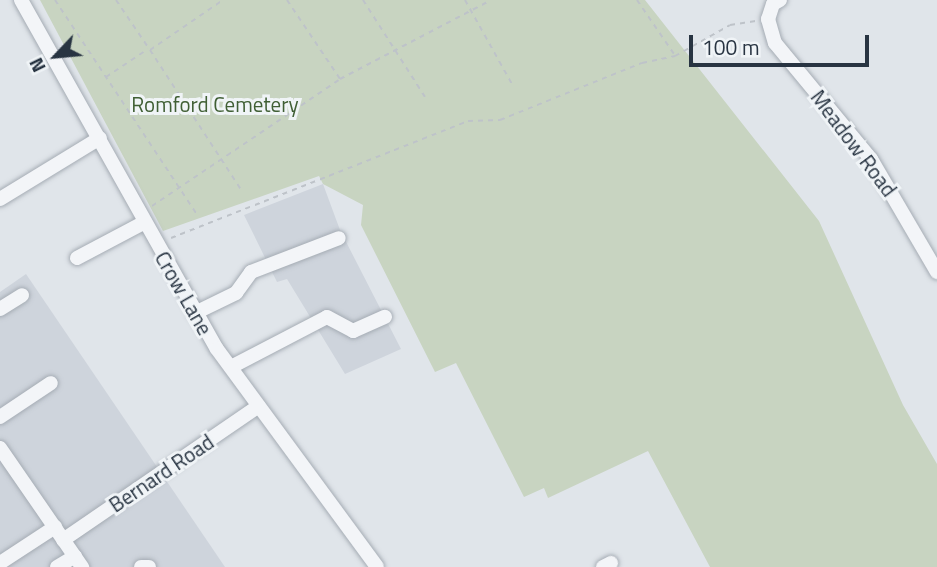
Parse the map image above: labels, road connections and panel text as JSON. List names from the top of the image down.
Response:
{
  "streets": {
    "street": ["Meadow Road", "Crow Lane", "Bernard Road"]
  },
  "crossings": [
    ["Crow Lane", "Bernard Road"]
  ],
  "parks": ["Romford Cemetery"],
  "scale_bar": "100 m",
  "north": "bottom left"
}
